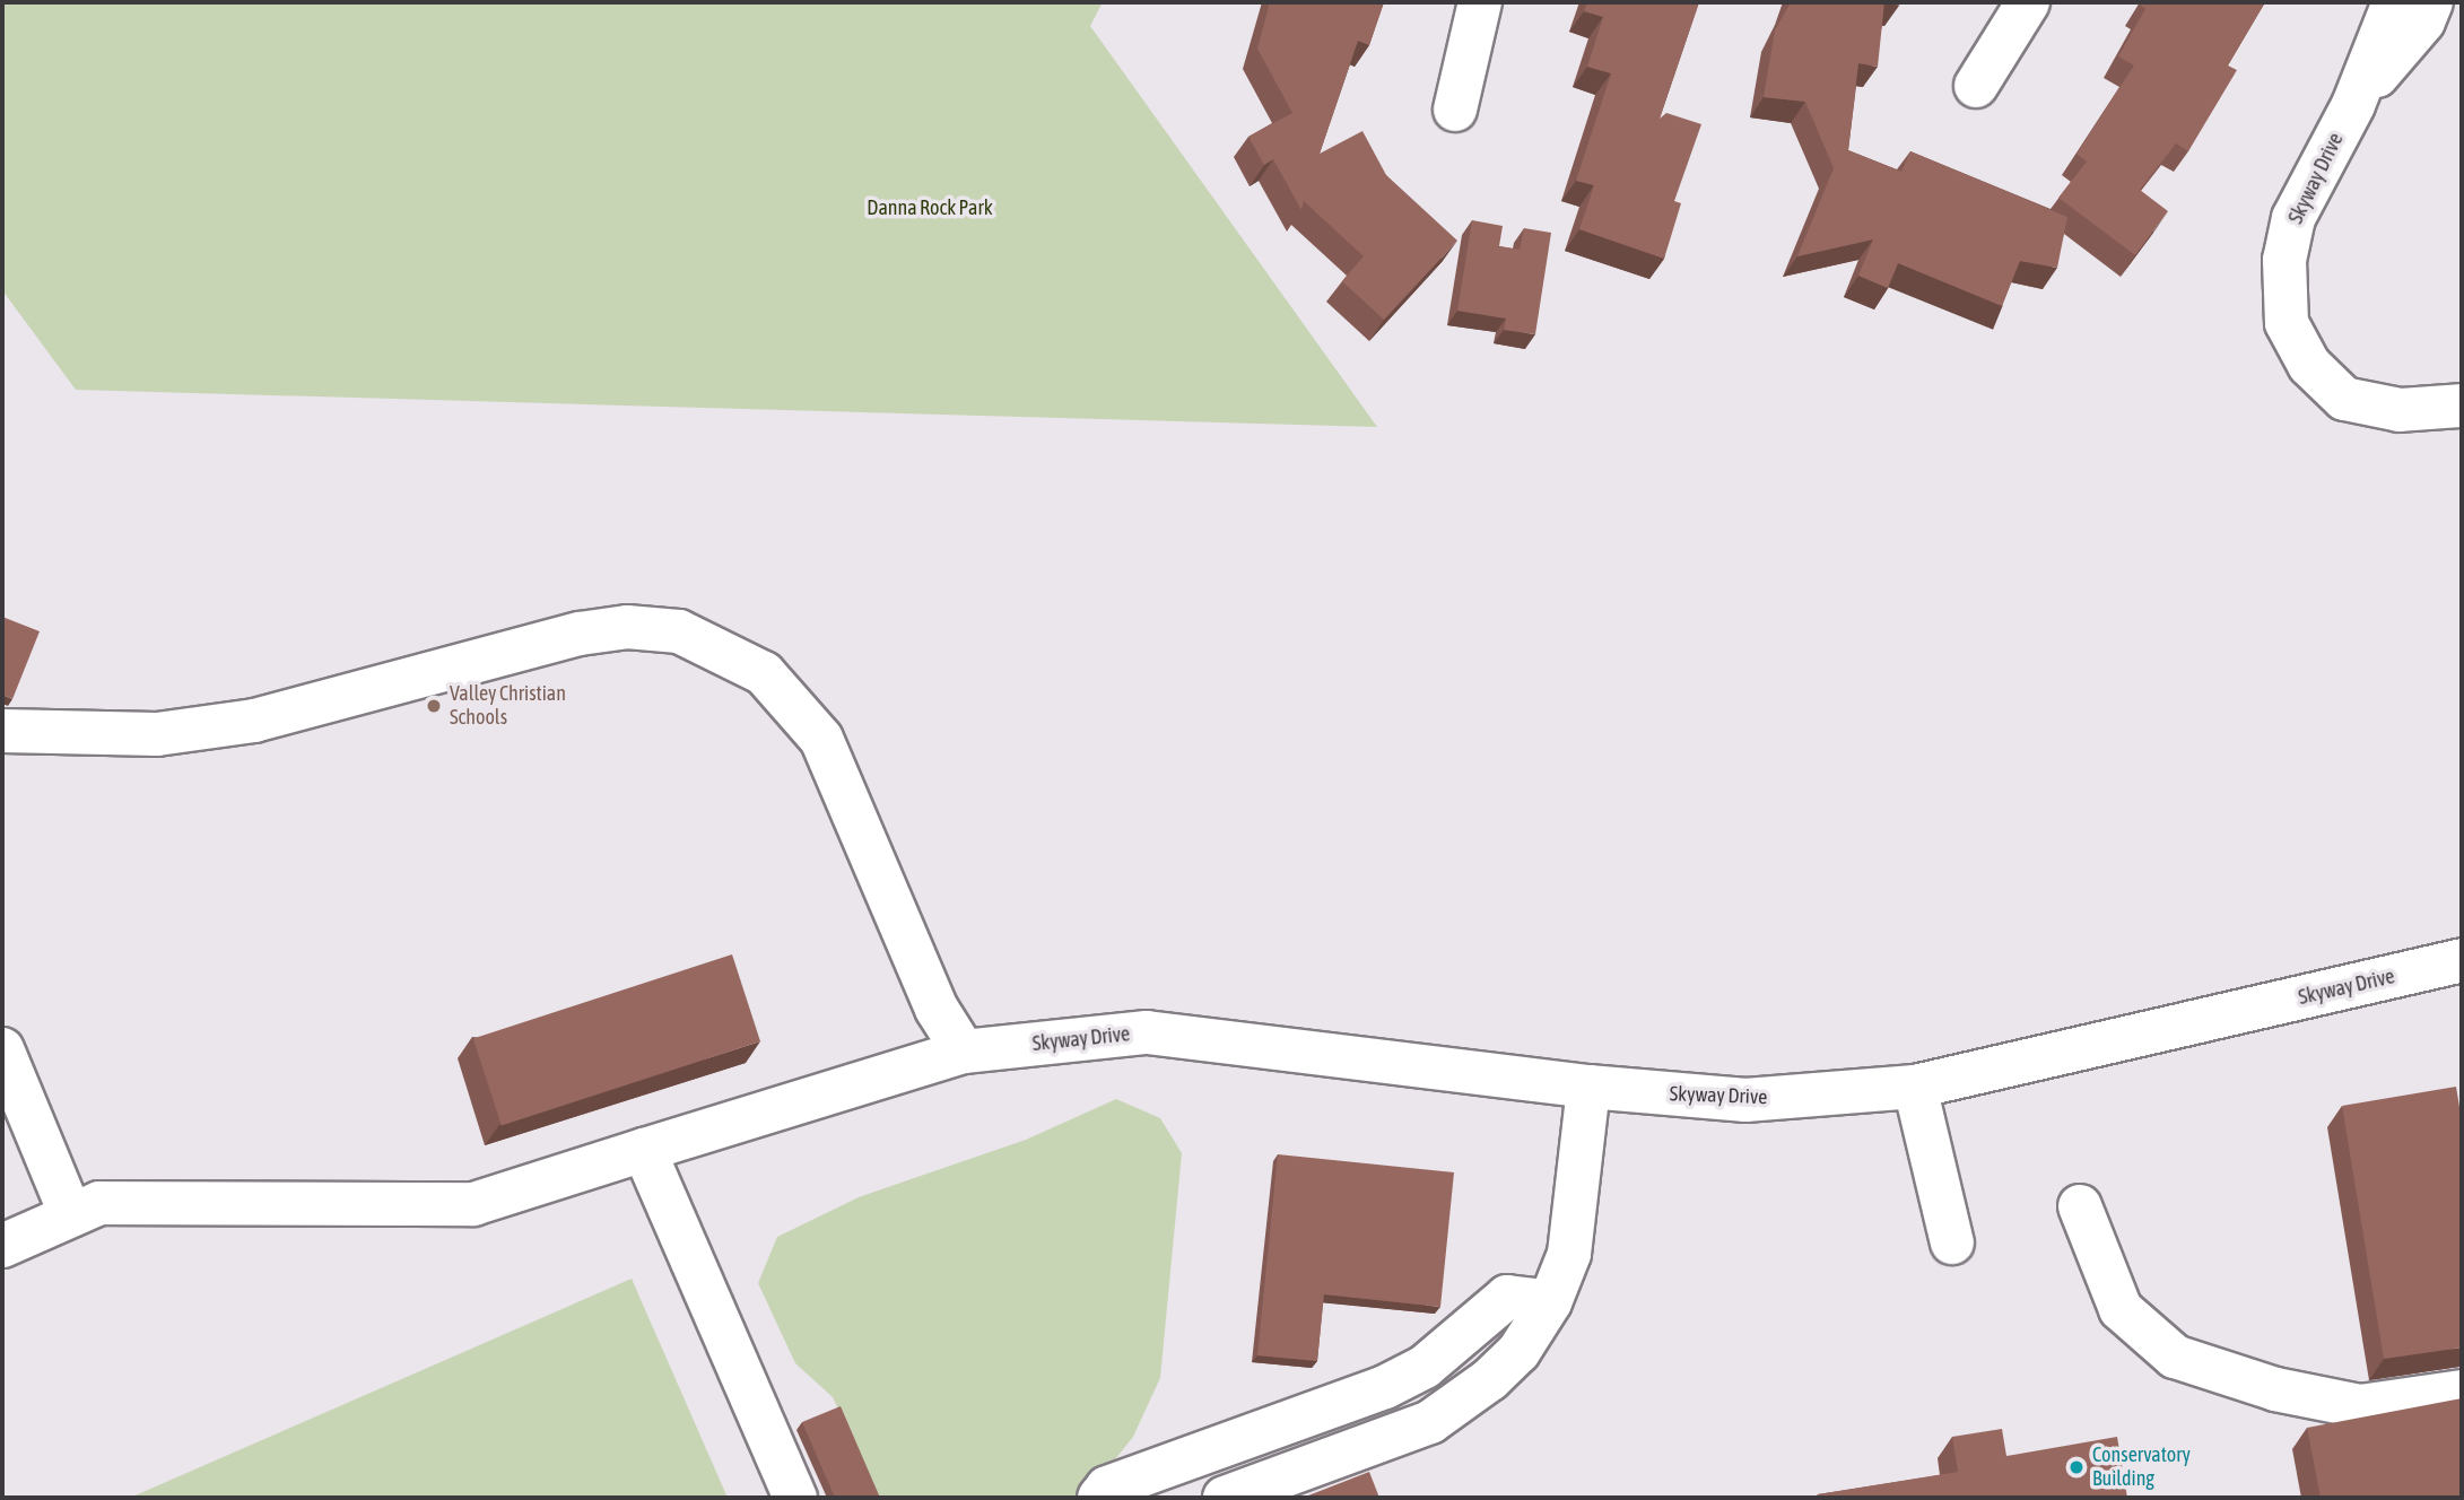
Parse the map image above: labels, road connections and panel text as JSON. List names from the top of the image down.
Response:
{
  "streets": {
    "street": ["Skyway Drive"]
  },
  "parks": ["Danna Rock Park"],
  "places": ["Valley Christian Schools", "Conservatory Building"]
}
